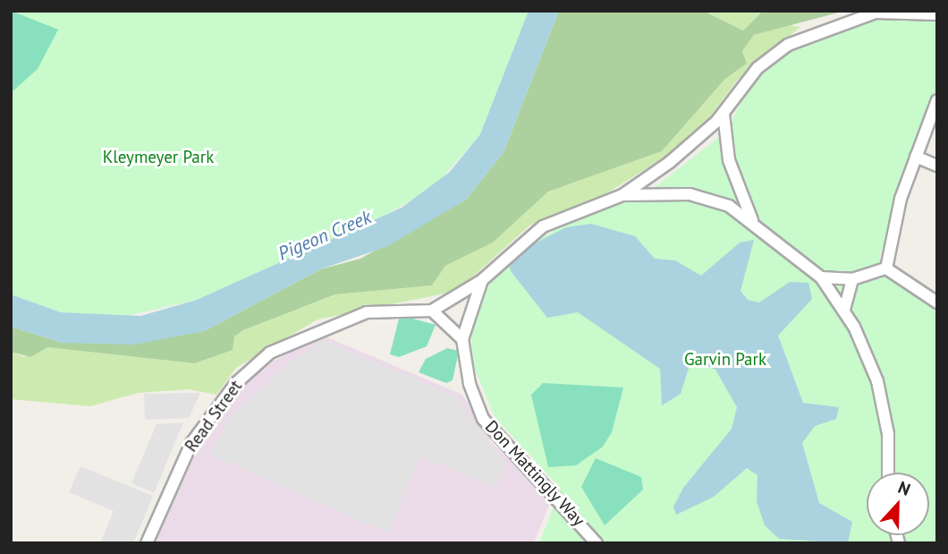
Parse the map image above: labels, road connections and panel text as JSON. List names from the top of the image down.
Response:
{
  "streets": {
    "street": ["Read Street", "Don Mattingly Way"]
  },
  "crossings": [
    ["Read Street", "Don Mattingly Way"]
  ],
  "water": ["Pigeon Creek"],
  "parks": ["Kleymeyer Park", "Garvin Park"],
  "north": "top"
}
